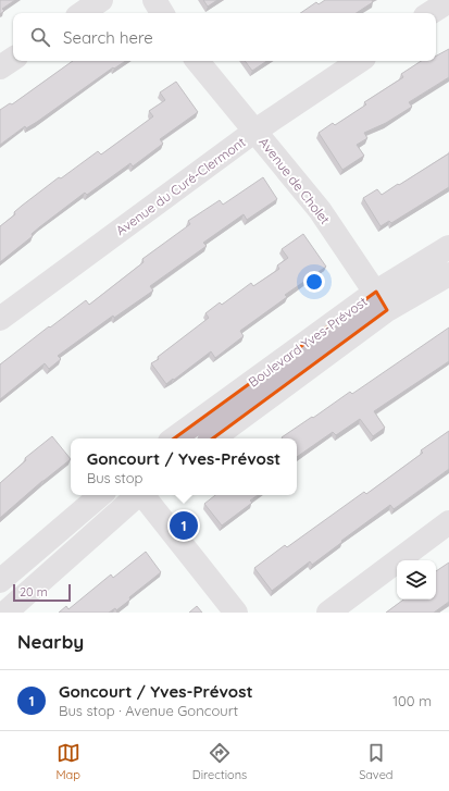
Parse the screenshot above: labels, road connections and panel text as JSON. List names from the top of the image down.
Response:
{
  "streets": {
    "street": ["Avenue de Cholet", "Avenue du Curé-Clermont", "Boulevard Yves-Prévost"]
  },
  "crossings": [
    ["Avenue de Cholet", "Avenue du Curé-Clermont"],
    ["Avenue de Cholet", "Boulevard Yves-Prévost"]
  ],
  "scale_bar": "20 m",
  "page": {
    "search": "Search here",
    "popup": ["Goncourt / Yves-Prévost", "Bus stop"],
    "pins": "1",
    "scale": "20 m",
    "heading": "Nearby",
    "list": [
      {
        "mark": "1",
        "name": "Goncourt / Yves-Prévost",
        "note": "Bus stop · Avenue Goncourt",
        "value": "100 m"
      }
    ],
    "nav": ["Map", "Directions", "Saved"]
  }
}
